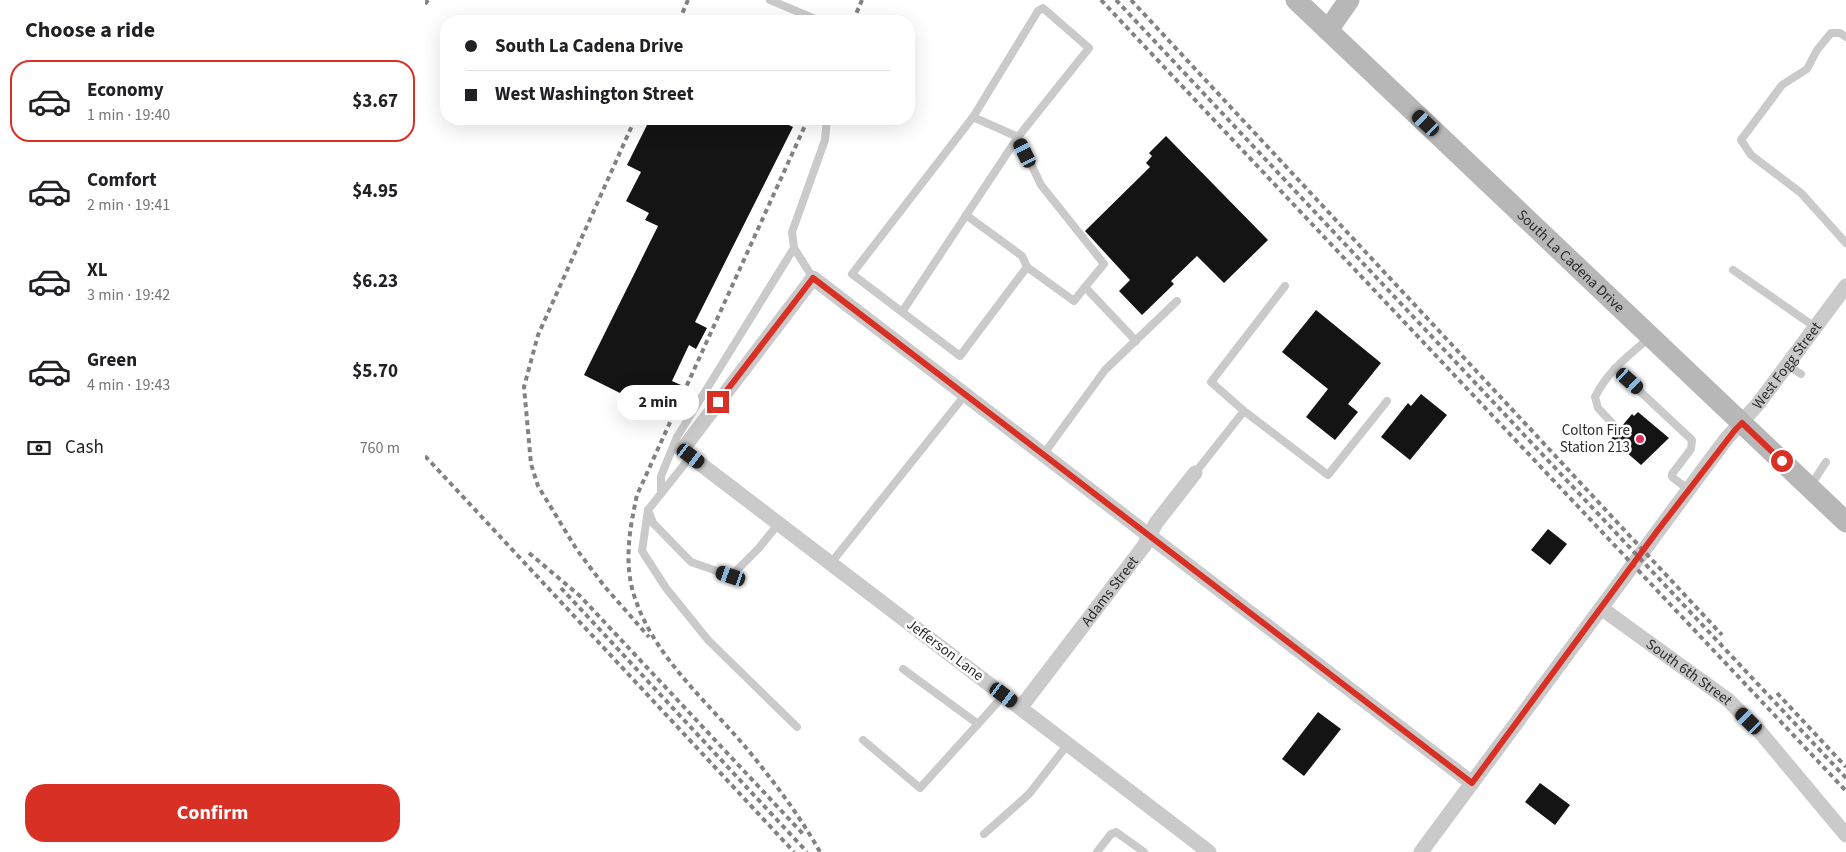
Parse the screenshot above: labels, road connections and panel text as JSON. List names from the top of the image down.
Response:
{
  "streets": {
    "main road": ["South La Cadena Drive"],
    "street": [
      "West Fogg Street",
      "Adams Street",
      "Jefferson Lane",
      "South 6th Street"
    ]
  },
  "crossings": [
    ["South La Cadena Drive", "West Fogg Street"],
    ["West Fogg Street", "South 6th Street"],
    ["Adams Street", "Jefferson Lane"]
  ],
  "places": ["Colton Fire Station 213"],
  "page": {
    "heading": "Choose a ride",
    "banner": ["South La Cadena Drive", "West Washington Street"],
    "list": [
      {
        "name": "Economy",
        "note": "1 min · 19:40",
        "value": "$3.67"
      },
      {
        "name": "Comfort",
        "note": "2 min · 19:41",
        "value": "$4.95"
      },
      {
        "name": "XL",
        "note": "3 min · 19:42",
        "value": "$6.23"
      },
      {
        "name": "Green",
        "note": "4 min · 19:43",
        "value": "$5.70"
      }
    ],
    "bubble": "2 min",
    "pay": ["Cash", "760 m"],
    "buttons": "Confirm"
  }
}
